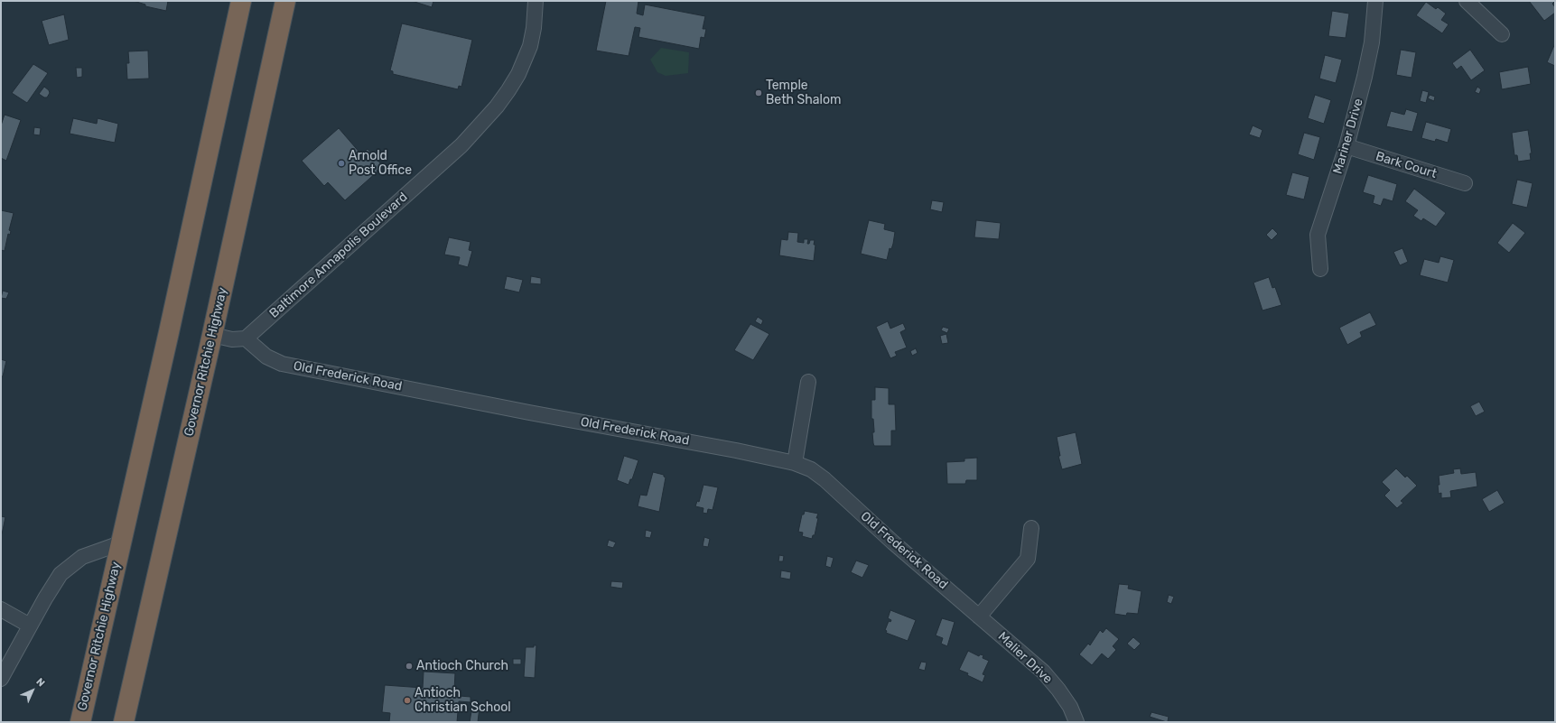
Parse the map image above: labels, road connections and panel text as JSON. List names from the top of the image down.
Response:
{
  "streets": {
    "highway": ["Governor Ritchie Highway"],
    "street": [
      "Mariner Drive",
      "Bark Court",
      "Baltimore Annapolis Boulevard",
      "Old Frederick Road",
      "Malier Drive"
    ]
  },
  "crossings": [
    ["Mariner Drive", "Bark Court"],
    ["Baltimore Annapolis Boulevard", "Old Frederick Road"],
    ["Old Frederick Road", "Malier Drive"]
  ],
  "places": [
    "Temple Beth Shalom",
    "Arnold Post Office",
    "Antioch Church",
    "Antioch Christian School"
  ],
  "north": "top right"
}
